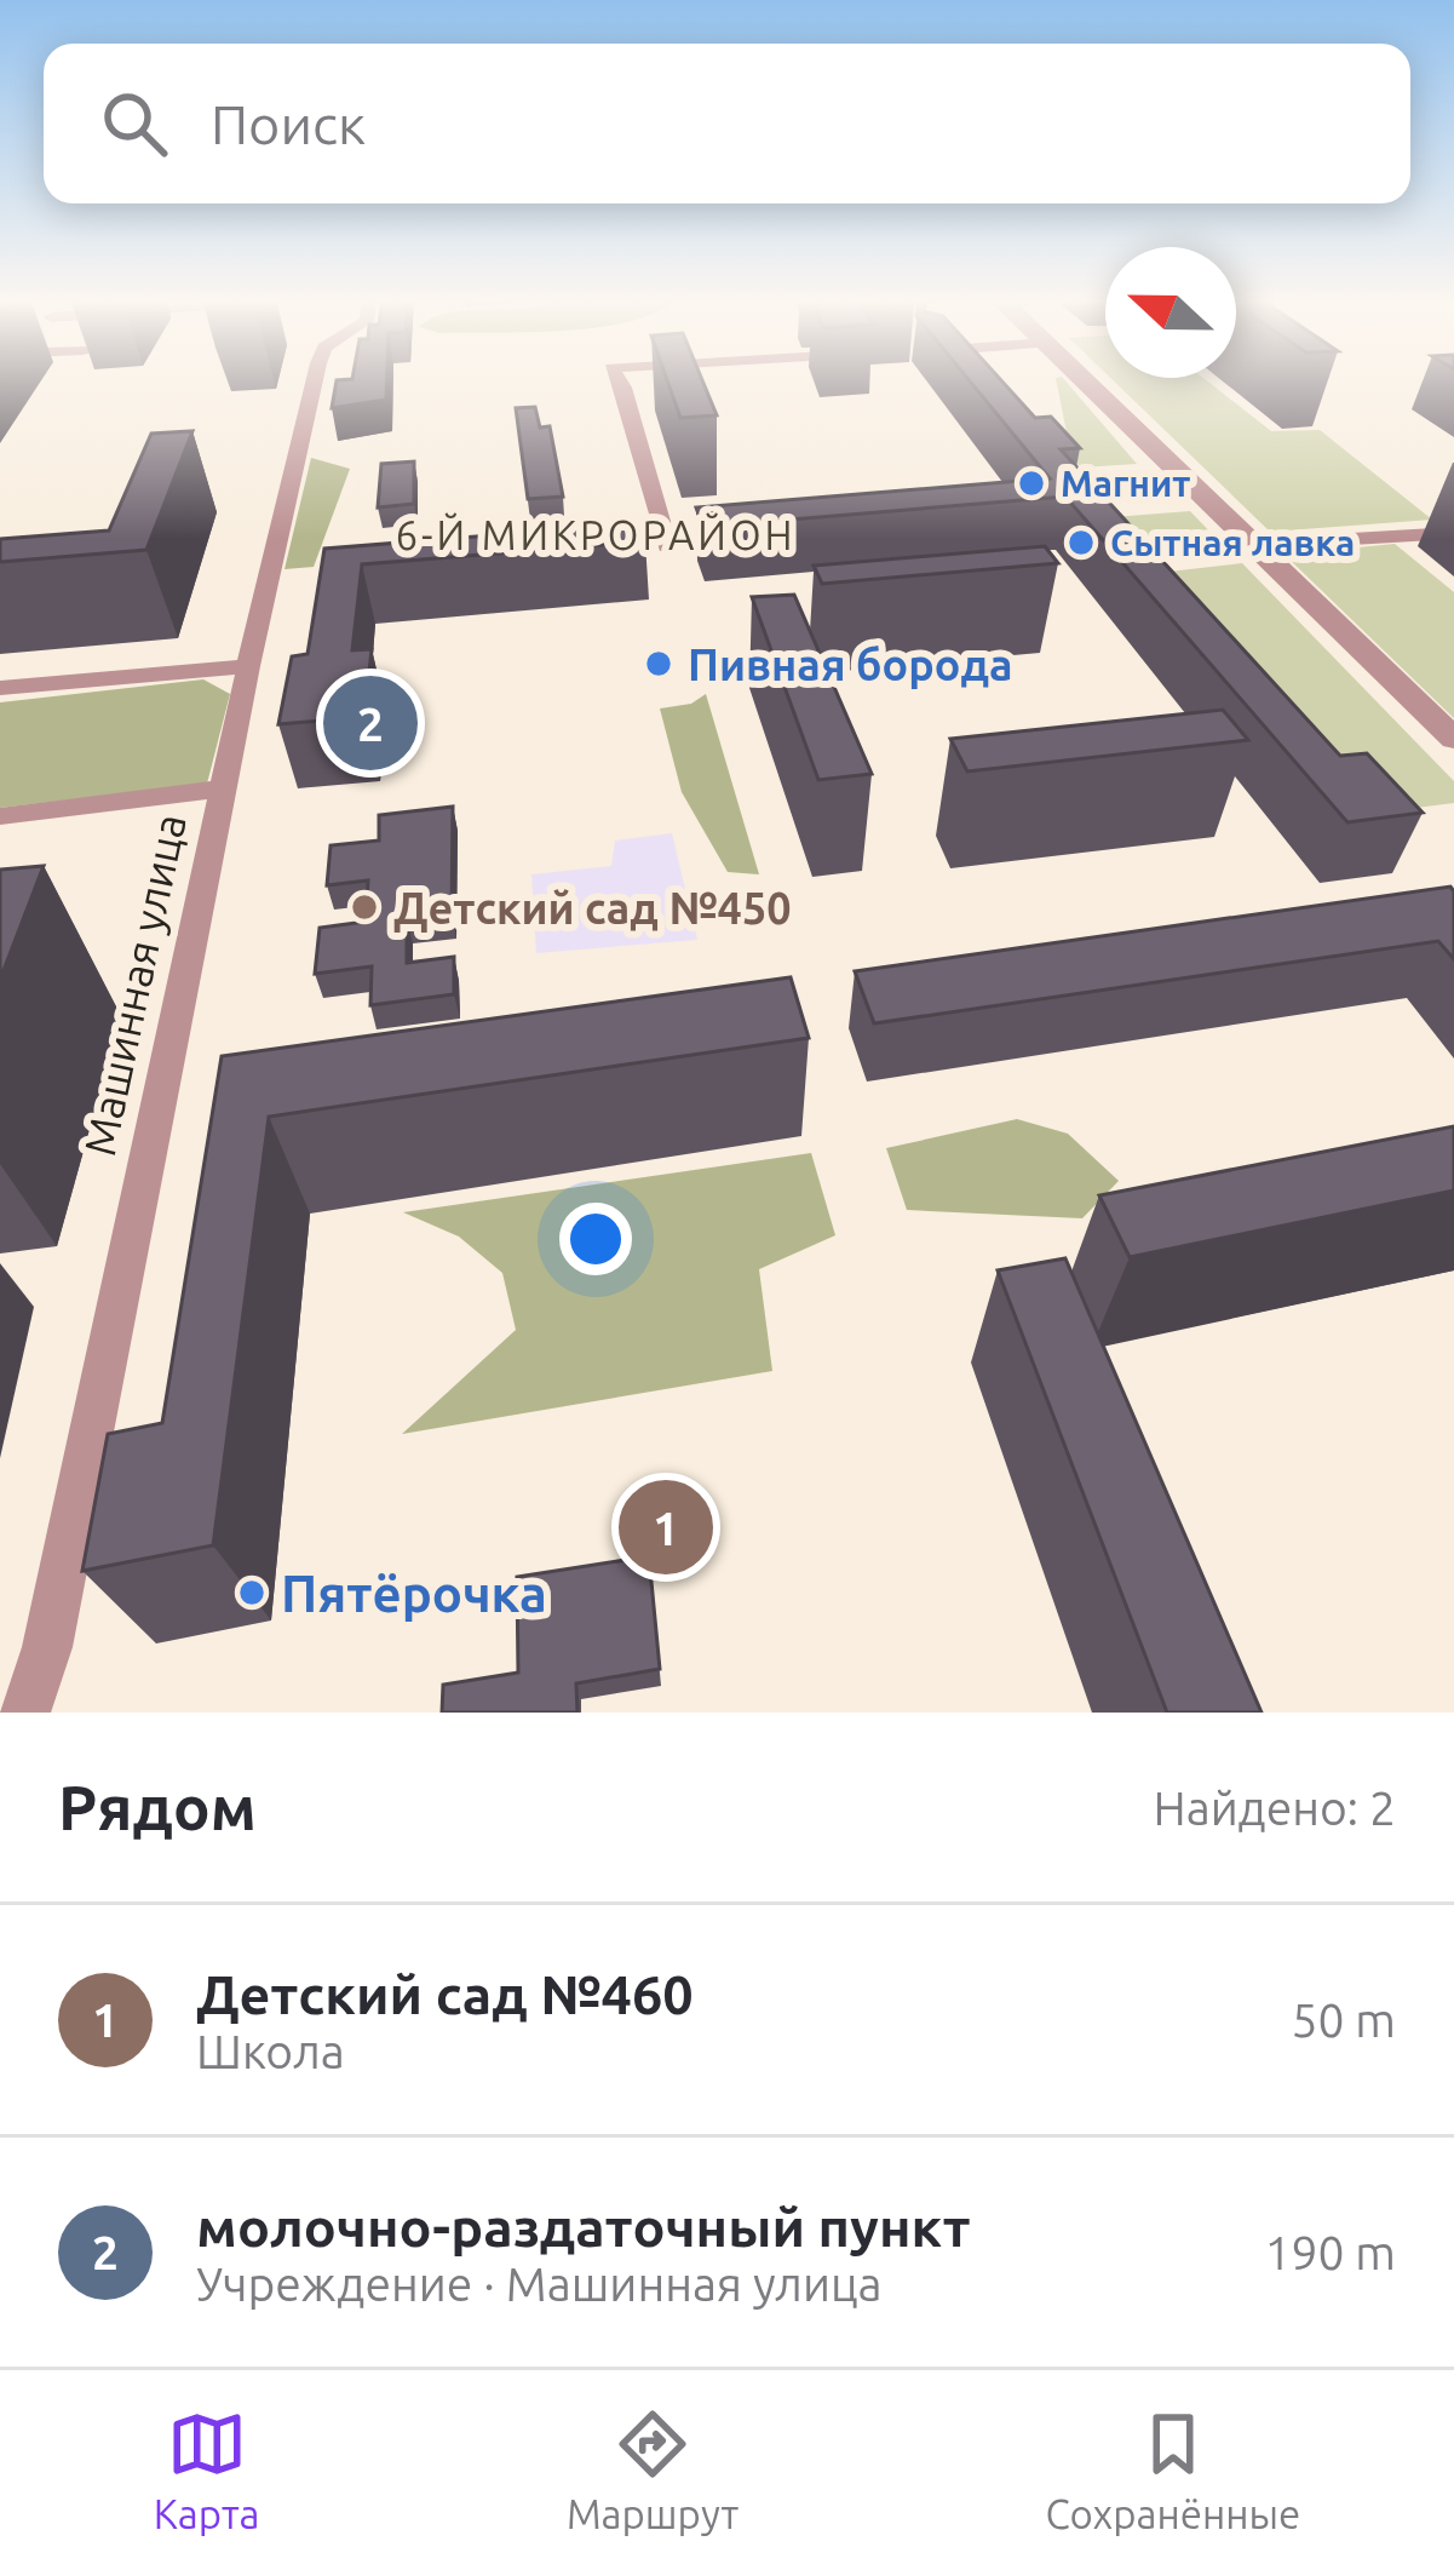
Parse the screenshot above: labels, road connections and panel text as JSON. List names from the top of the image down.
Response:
{
  "streets": {
    "street": ["Машинная улица"]
  },
  "districts": ["6-Й МИКРОРАЙОН"],
  "places": [
    "Магнит",
    "Сытная лавка",
    "Пивная борода",
    "Детский сад №450",
    "Пятёрочка"
  ],
  "north": "left",
  "page": {
    "search": "Поиск",
    "pins": ["2", "1"],
    "heading": ["Рядом", "Найдено: 2"],
    "list": [
      {
        "mark": "1",
        "name": "Детский сад №460",
        "note": "Школа",
        "value": "50 m"
      },
      {
        "mark": "2",
        "name": "молочно-раздаточный пункт",
        "note": "Учреждение · Машинная улица",
        "value": "190 m"
      }
    ],
    "nav": ["Карта", "Маршрут", "Сохранённые"]
  }
}
